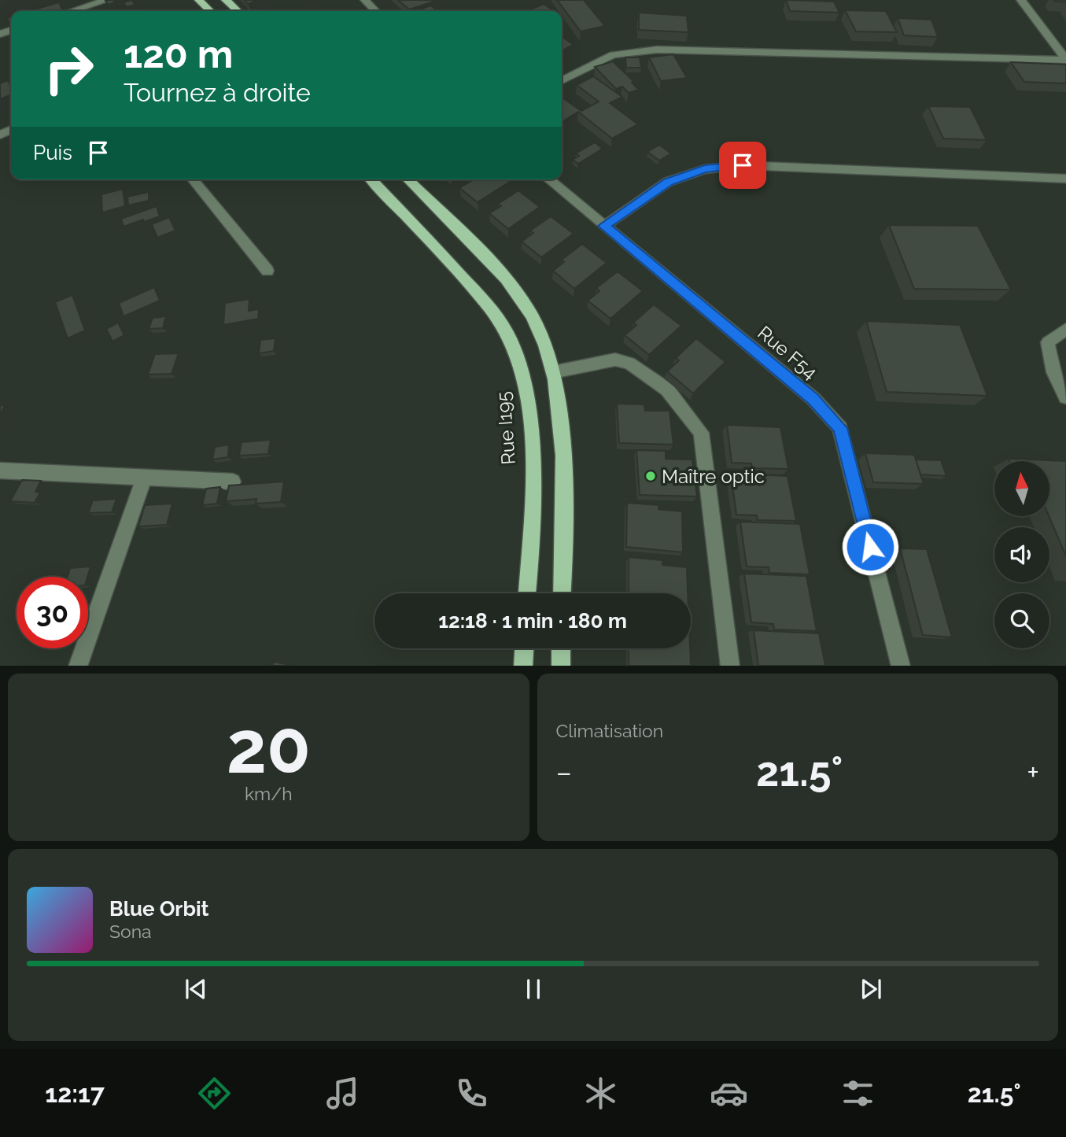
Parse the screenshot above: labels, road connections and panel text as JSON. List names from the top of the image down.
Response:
{
  "streets": {
    "main road": ["Rue I195"],
    "street": ["Rue F54"]
  },
  "places": ["Maître optic"],
  "north": "top",
  "page": {
    "turn": ["120 m", "Tournez à droite"],
    "then": "Puis",
    "limit": "30",
    "trip": "12:18 · 1 min · 180 m",
    "tile": [
      ["20", "km/h"],
      "Climatisation"
    ],
    "heat": ["−", "21.5°", "+"],
    "song": ["Blue Orbit", "Sona"],
    "tabs": ["12:17", "21.5°"]
  }
}
